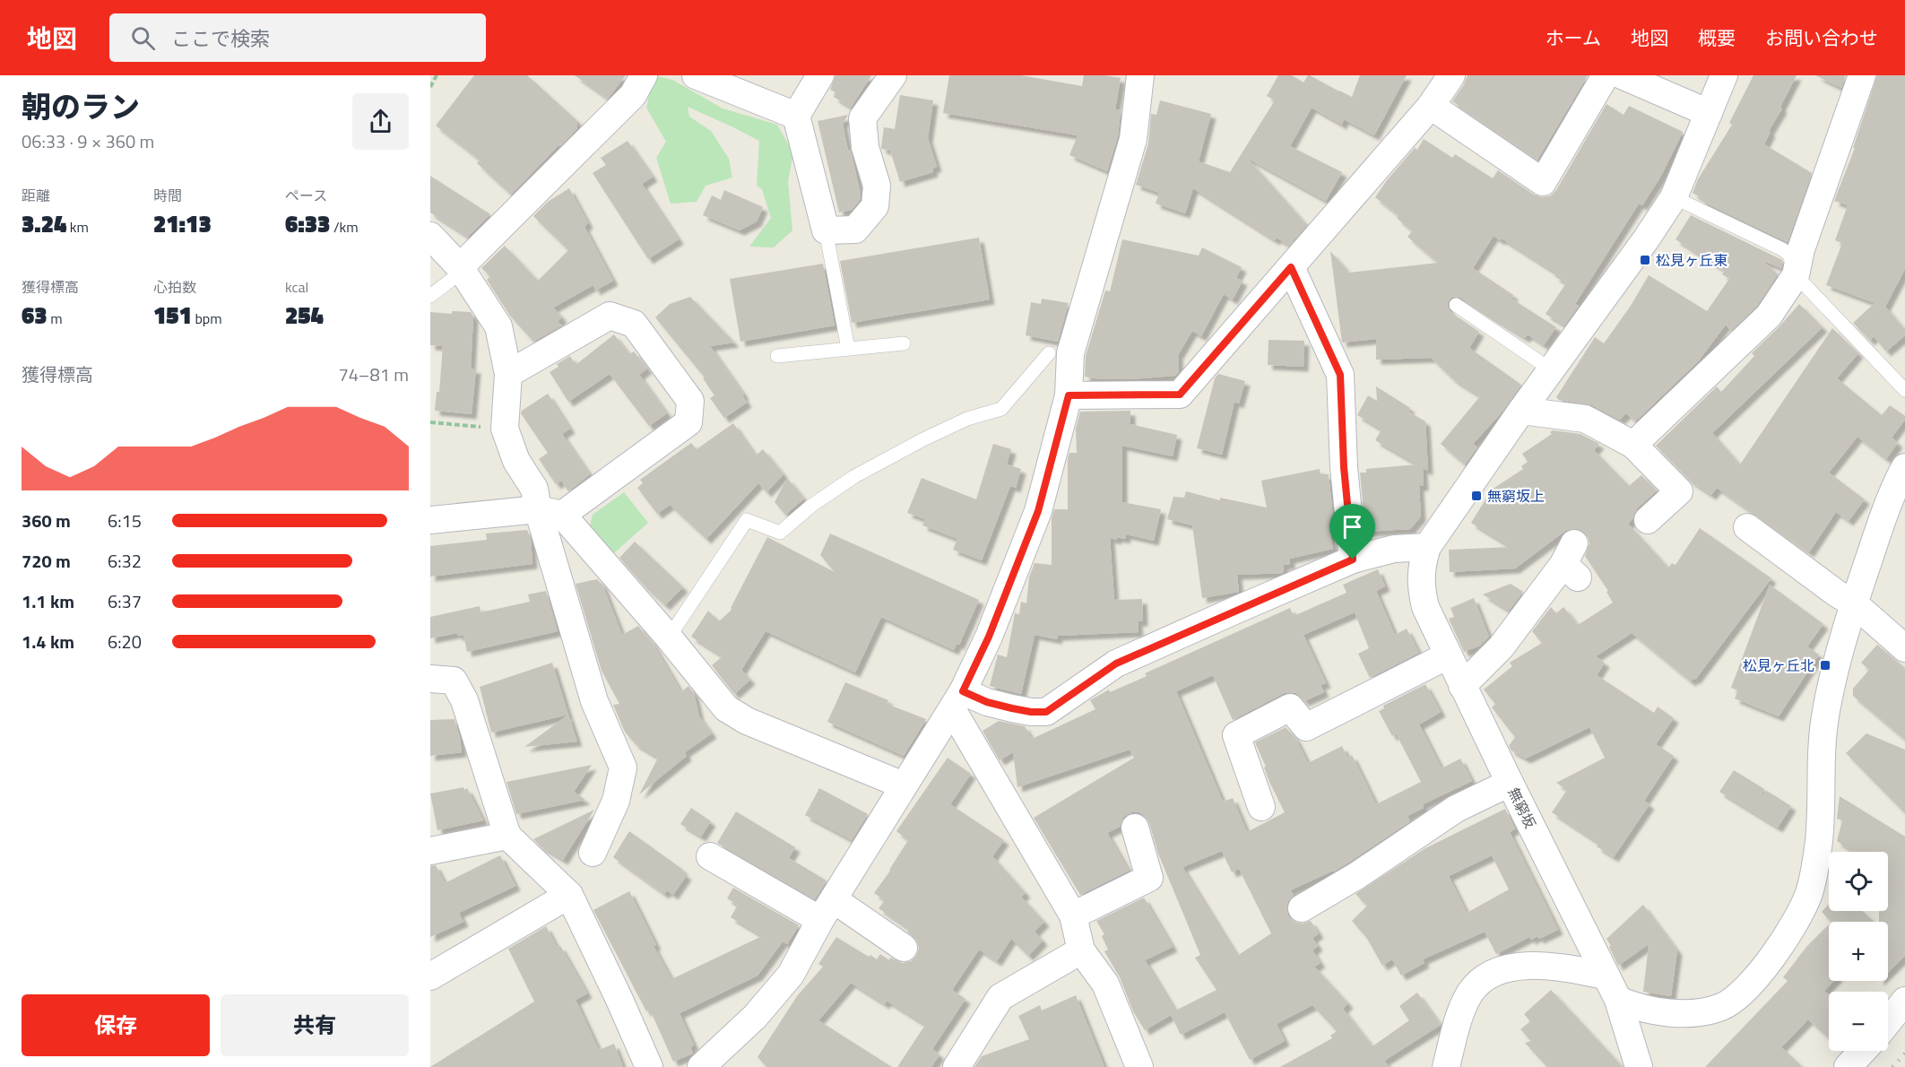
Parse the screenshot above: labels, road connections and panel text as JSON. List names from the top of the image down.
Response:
{
  "streets": {
    "street": ["無窮坂"]
  },
  "places": {
    "transit": ["松見ヶ丘東", "無窮坂上", "松見ヶ丘北"]
  },
  "page": {
    "header": "地図",
    "search": "ここで検索",
    "nav": [
      "ホーム",
      "地図",
      "概要",
      "お問い合わせ"
    ],
    "heading": ["朝のラン", "06:33 · 9 × 360 m"],
    "stats": [
      ["距離", "3.24 km"],
      ["時間", "21:13"],
      ["ペース", "6:33 /km"],
      ["獲得標高", "63 m"],
      ["心拍数", "151 bpm"],
      ["kcal", "254"]
    ],
    "chart": ["獲得標高", "74–81 m"],
    "list": [
      {
        "name": "360 m",
        "note": "6:15"
      },
      {
        "name": "720 m",
        "note": "6:32"
      },
      {
        "name": "1.1 km",
        "note": "6:37"
      },
      {
        "name": "1.4 km",
        "note": "6:20"
      }
    ],
    "map_buttons": ["+", "−"],
    "buttons": ["保存", "共有"]
  }
}
